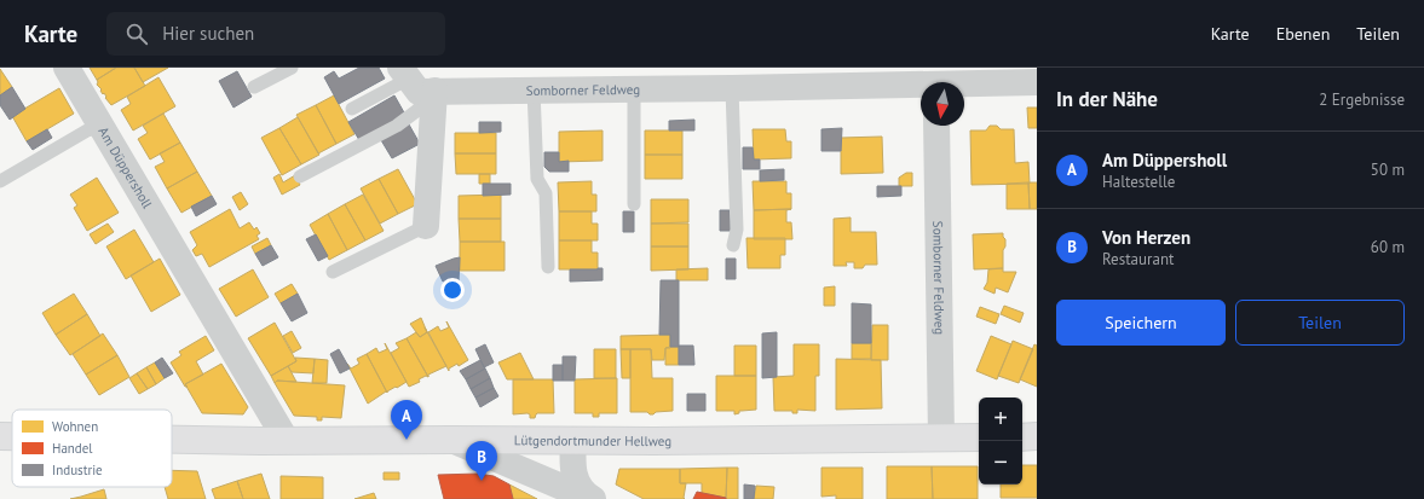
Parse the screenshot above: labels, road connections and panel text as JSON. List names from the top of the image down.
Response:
{
  "streets": {
    "main road": ["Lütgendortmunder Hellweg"],
    "street": ["Somborner Feldweg", "Am Düppersholl"]
  },
  "crossings": [
    ["Somborner Feldweg", "Lütgendortmunder Hellweg"],
    ["Am Düppersholl", "Lütgendortmunder Hellweg"]
  ],
  "legend": ["Wohnen", "Handel", "Industrie"],
  "north": "bottom",
  "page": {
    "header": "Karte",
    "search": "Hier suchen",
    "nav": ["Karte", "Ebenen", "Teilen"],
    "heading": ["In der Nähe", "2 Ergebnisse"],
    "list": [
      {
        "mark": "A",
        "name": "Am Düppersholl",
        "note": "Haltestelle",
        "value": "50 m"
      },
      {
        "mark": "B",
        "name": "Von Herzen",
        "note": "Restaurant",
        "value": "60 m"
      }
    ],
    "buttons": ["Speichern", "Teilen"],
    "map_buttons": ["+", "−"],
    "pins": ["A", "B"]
  }
}
